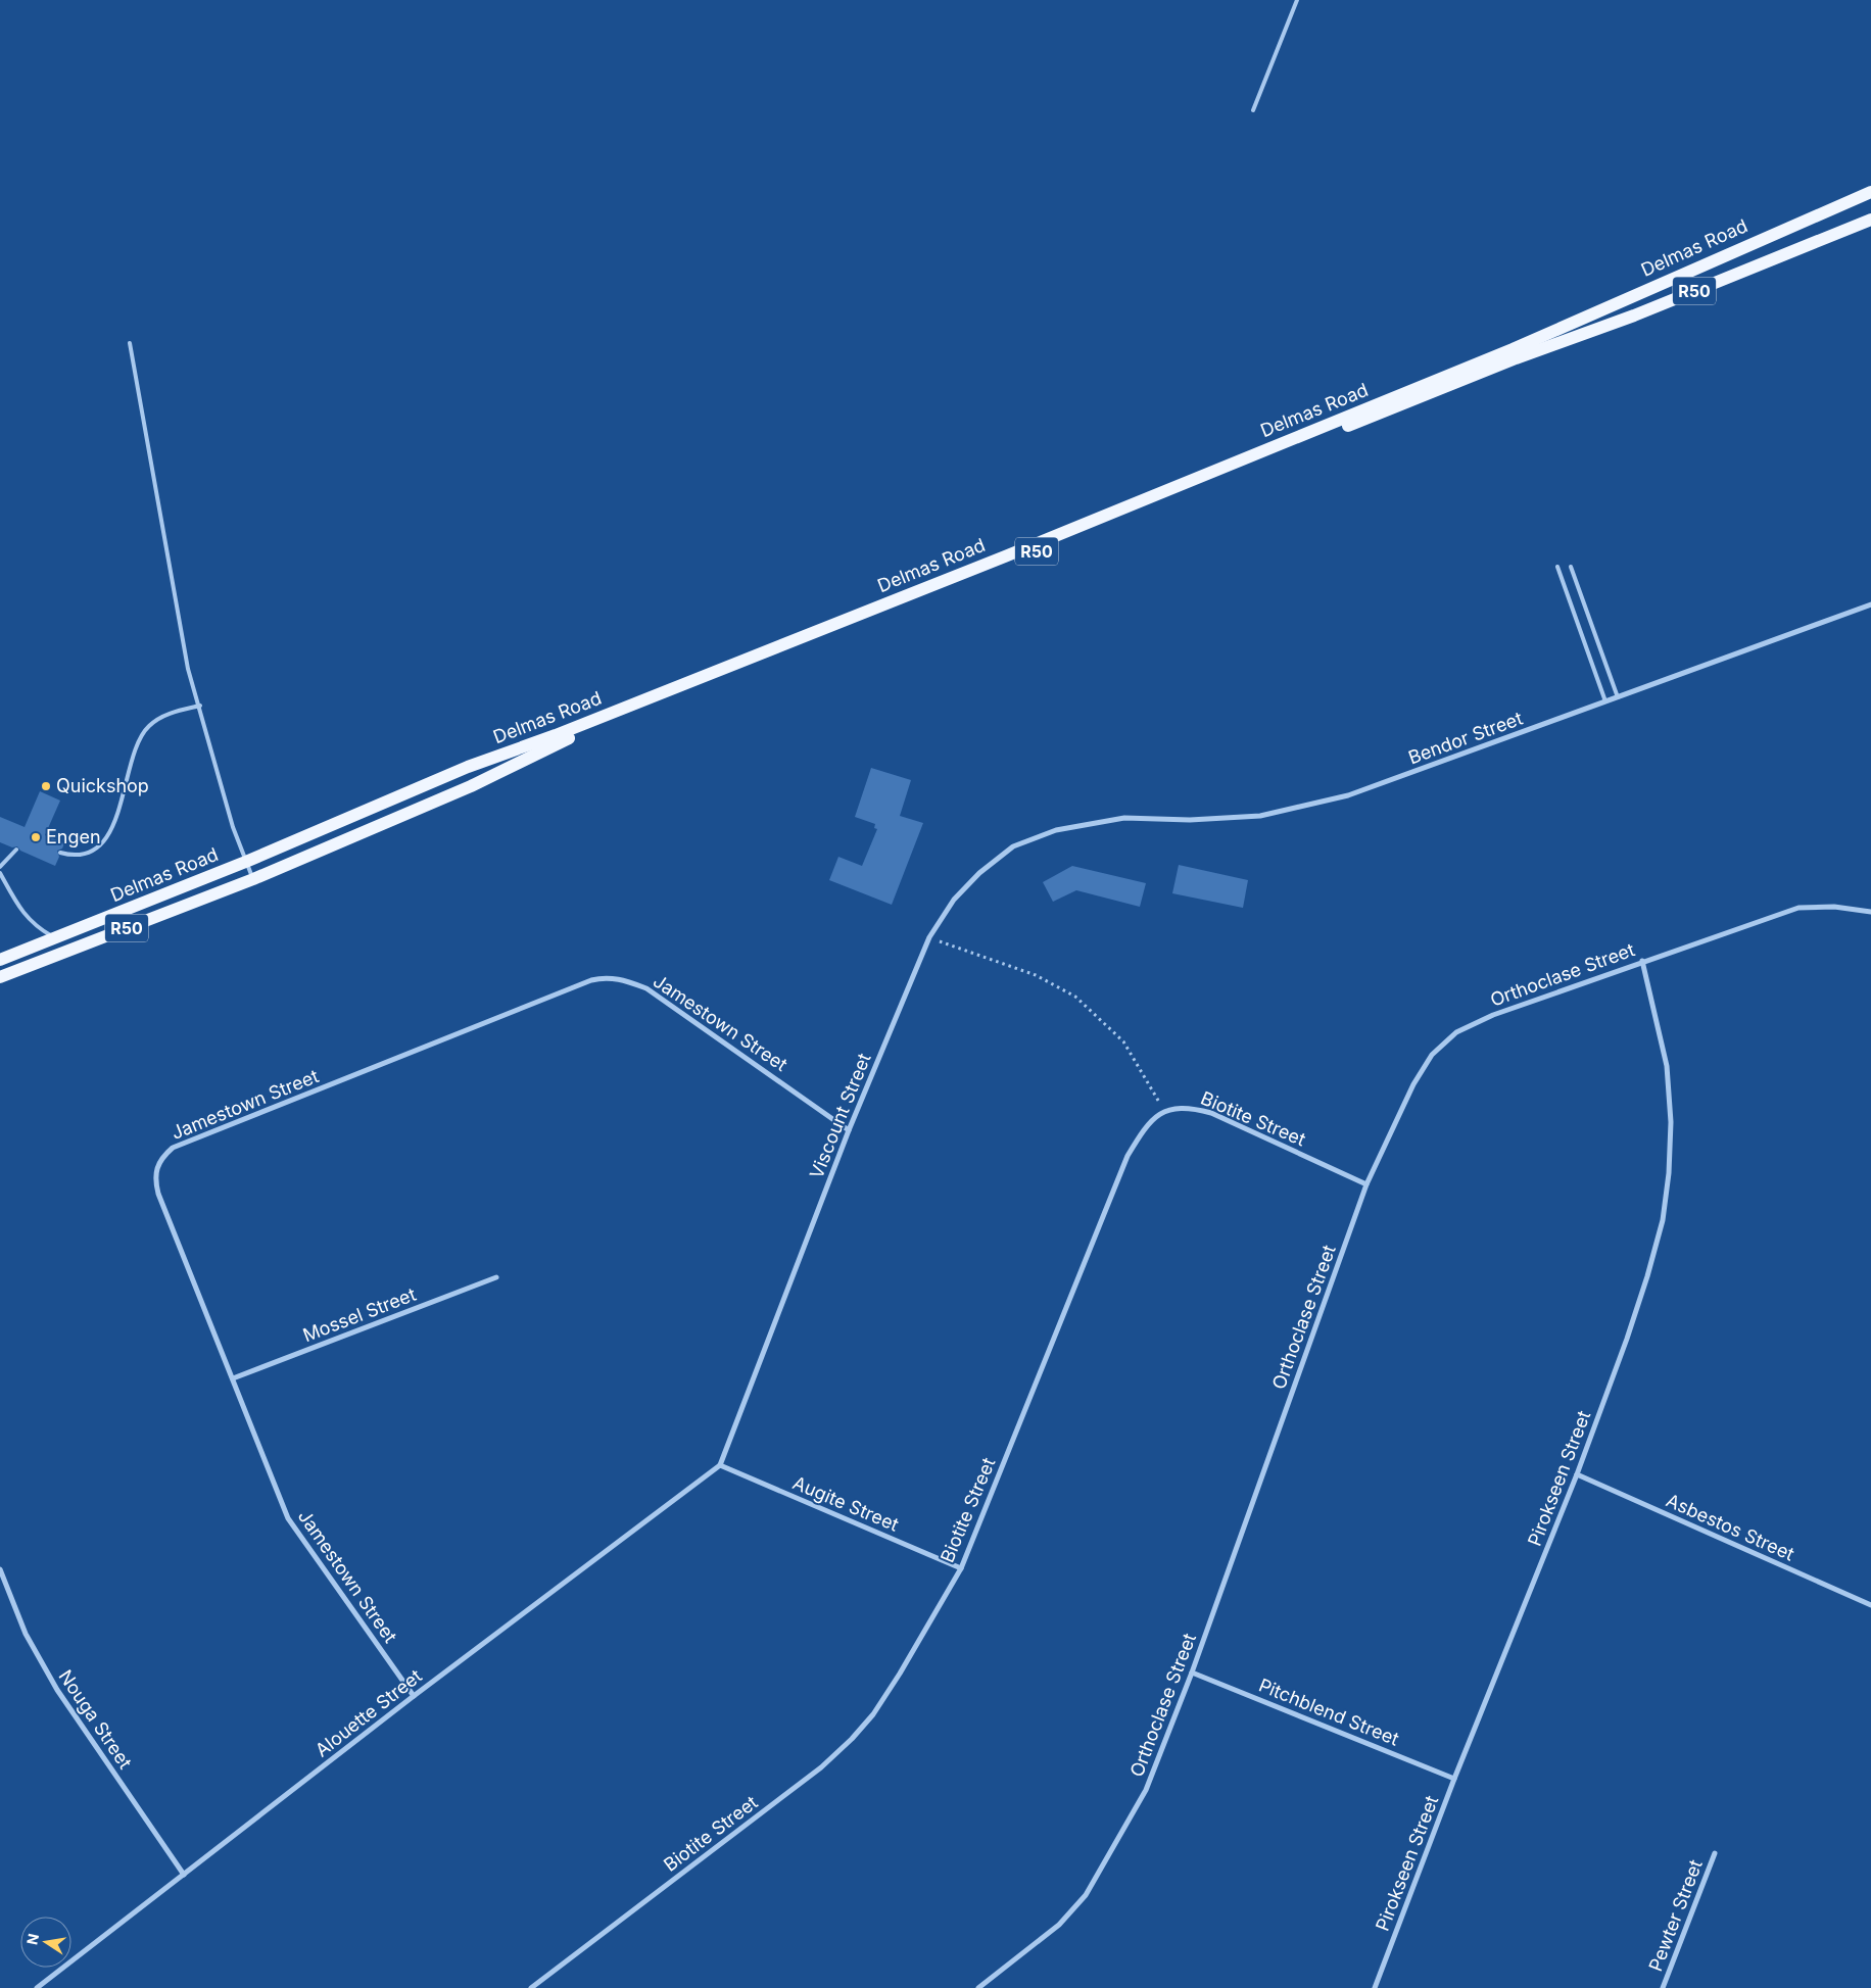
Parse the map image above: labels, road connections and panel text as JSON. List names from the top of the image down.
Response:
{
  "streets": {
    "main road": ["Delmas Road", "R50"],
    "street": [
      "Bendor Street",
      "Orthoclase Street",
      "Jamestown Street",
      "Viscount Street",
      "Biotite Street",
      "Mossel Street",
      "Pirokseen Street",
      "Augite Street",
      "Asbestos Street",
      "Pitchblend Street",
      "Alouette Street",
      "Nouga Street",
      "Pewter Street"
    ]
  },
  "crossings": [
    ["Bendor Street", "Viscount Street"],
    ["Orthoclase Street", "Biotite Street"],
    ["Orthoclase Street", "Pirokseen Street"],
    ["Orthoclase Street", "Pitchblend Street"],
    ["Jamestown Street", "Viscount Street"],
    ["Jamestown Street", "Mossel Street"],
    ["Jamestown Street", "Alouette Street"],
    ["Viscount Street", "Augite Street"],
    ["Viscount Street", "Alouette Street"],
    ["Biotite Street", "Augite Street"],
    ["Pirokseen Street", "Asbestos Street"],
    ["Pirokseen Street", "Pitchblend Street"],
    ["Augite Street", "Alouette Street"],
    ["Alouette Street", "Nouga Street"]
  ],
  "places": ["Quickshop", "Engen"],
  "north": "left"
}
